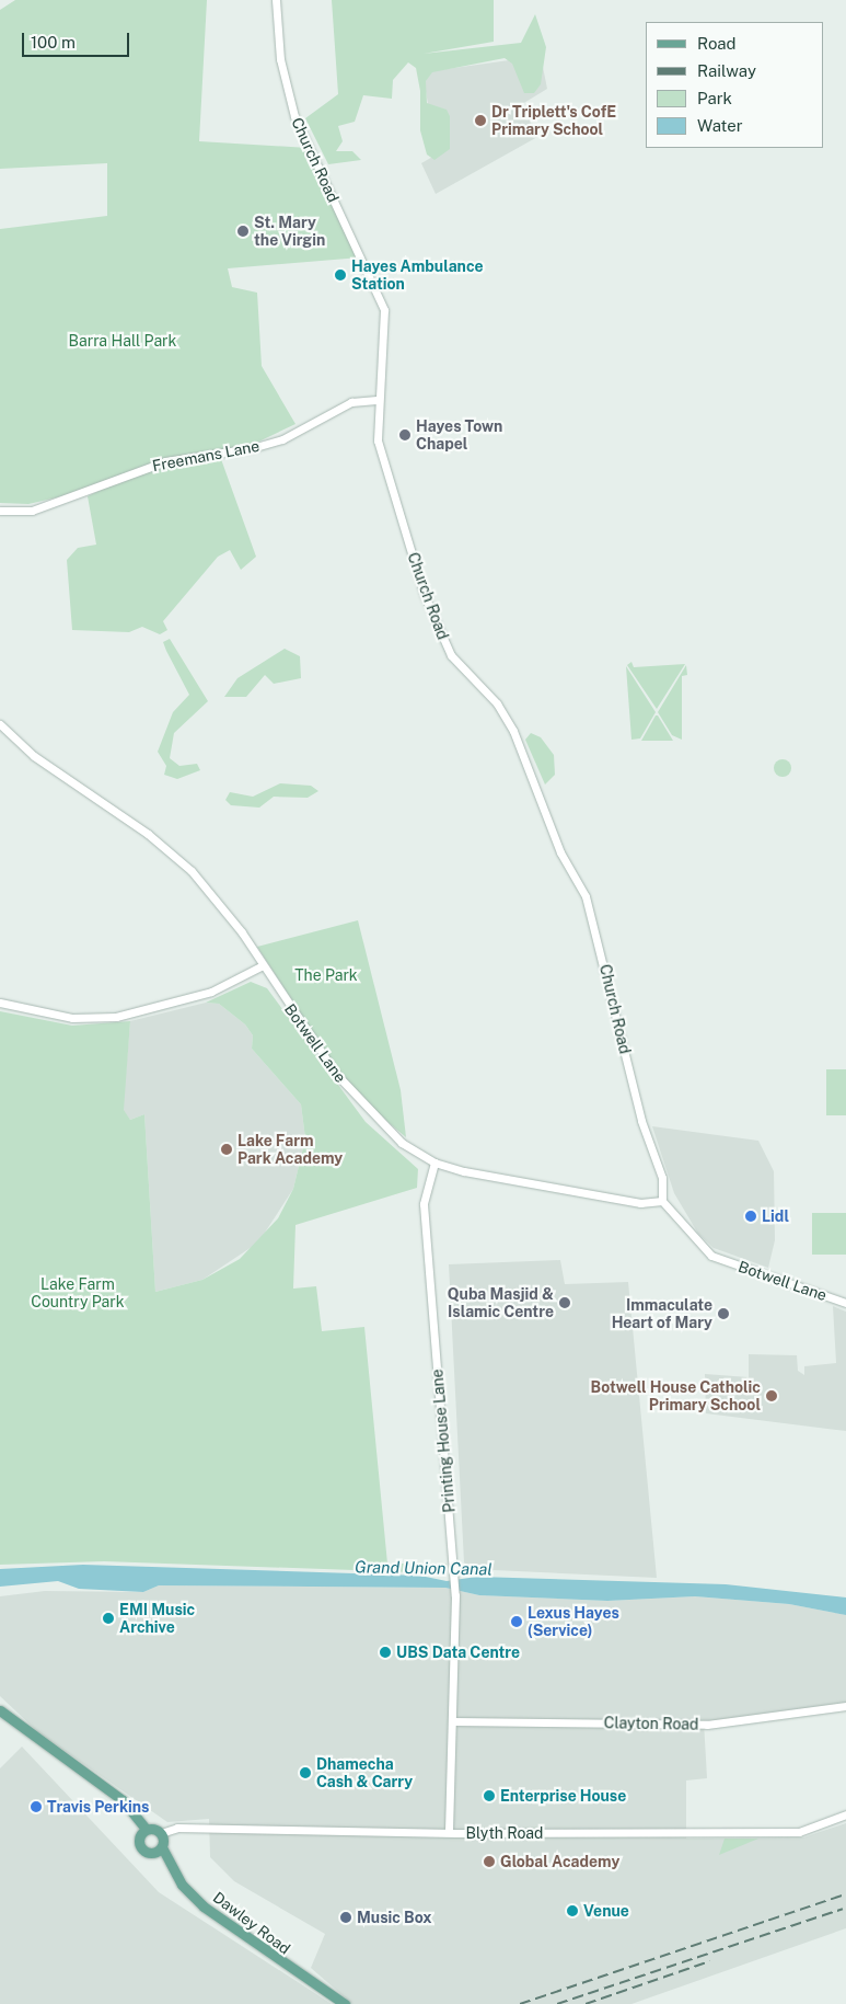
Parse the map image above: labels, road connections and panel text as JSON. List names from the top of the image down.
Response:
{
  "streets": {
    "main road": ["Dawley Road"],
    "street": [
      "Church Road",
      "Freemans Lane",
      "Botwell Lane",
      "Printing House Lane",
      "Clayton Road",
      "Blyth Road"
    ]
  },
  "crossings": [
    ["Church Road", "Freemans Lane"],
    ["Church Road", "Botwell Lane"],
    ["Botwell Lane", "Printing House Lane"],
    ["Printing House Lane", "Clayton Road"],
    ["Printing House Lane", "Blyth Road"],
    ["Blyth Road", "Dawley Road"]
  ],
  "water": ["Grand Union Canal"],
  "parks": ["Barra Hall Park", "The Park", "Lake Farm Country Park"],
  "places": [
    "Dr Triplett's CofE Primary School",
    "St. Mary the Virgin",
    "Hayes Ambulance Station",
    "Hayes Town Chapel",
    "Lake Farm Park Academy",
    "Lidl",
    "Quba Masjid & Islamic Centre",
    "Immaculate Heart of Mary",
    "Botwell House Catholic Primary School",
    "EMI Music Archive",
    "Lexus Hayes (Service)",
    "UBS Data Centre",
    "Dhamecha Cash & Carry",
    "Enterprise House",
    "Travis Perkins",
    "Global Academy",
    "Venue",
    "Music Box"
  ],
  "legend": [
    "Road",
    "Railway",
    "Park",
    "Water"
  ],
  "scale_bar": "100 m"
}
